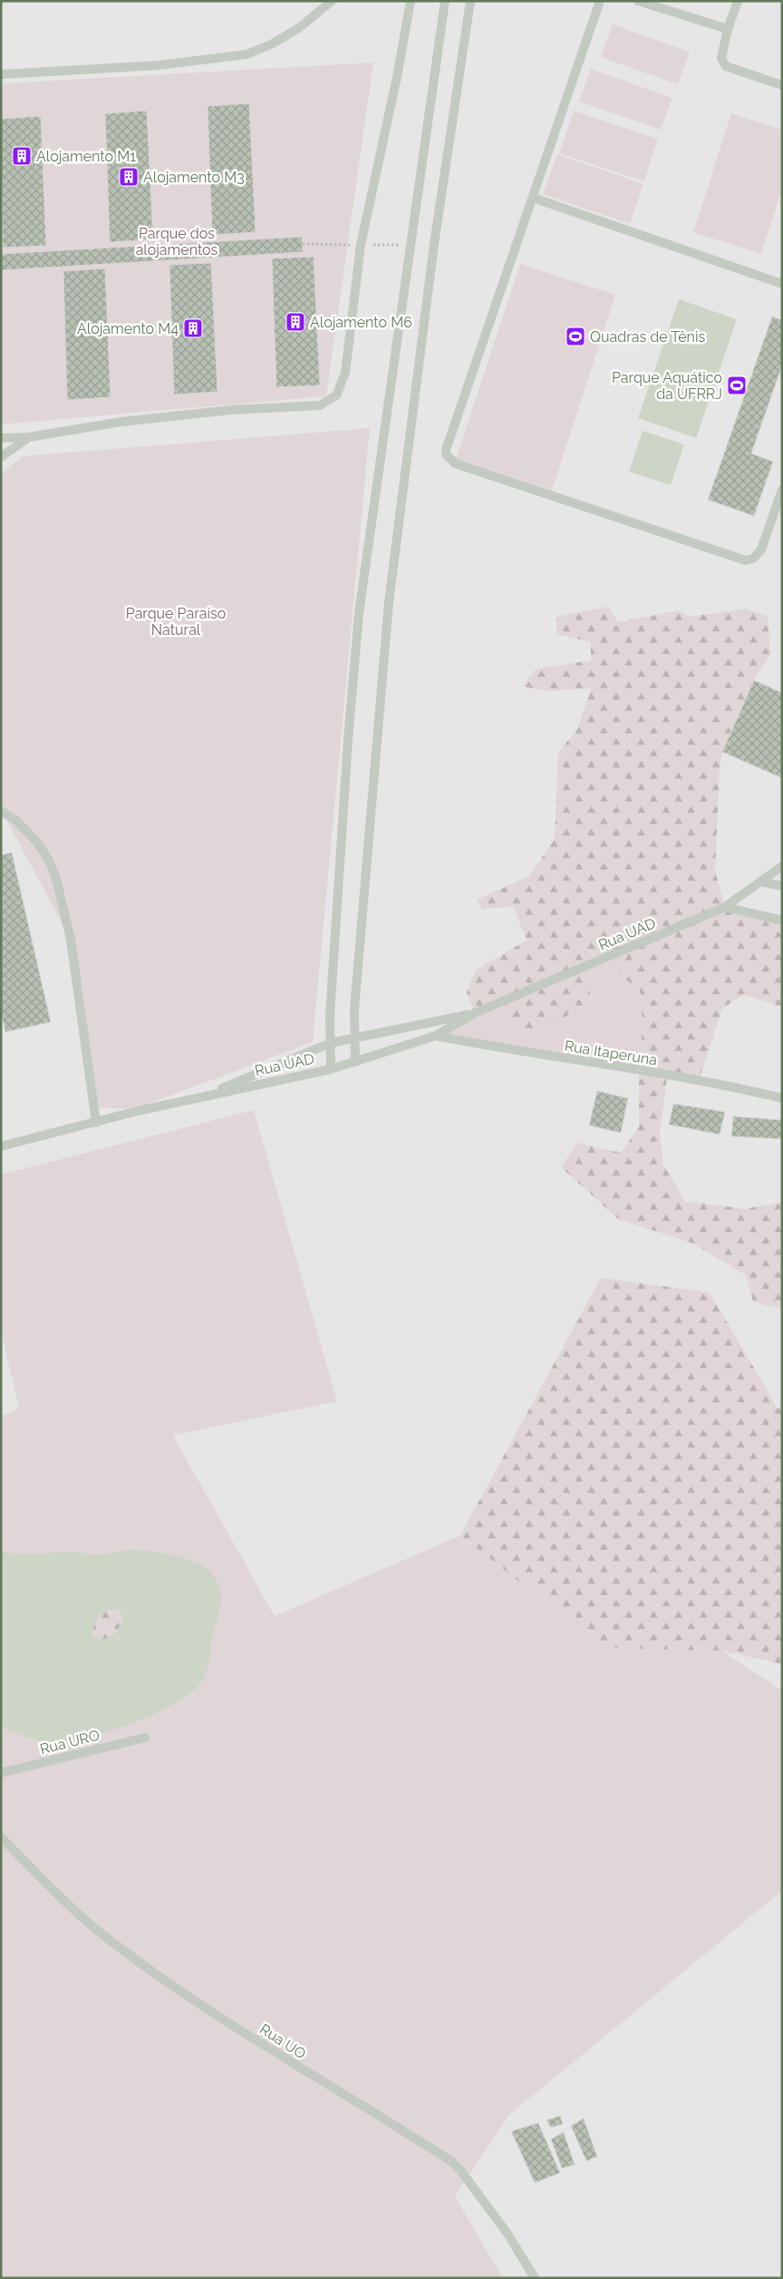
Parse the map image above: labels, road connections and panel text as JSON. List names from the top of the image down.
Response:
{
  "streets": {
    "lane": [
      "Rua UAD",
      "Rua Itaperuna",
      "Rua URO",
      "Rua UO"
    ]
  },
  "crossings": [
    ["Rua UAD", "Rua Itaperuna"]
  ],
  "parks": ["Parque dos alojamentos", "Parque Paraíso Natural"],
  "places": {
    "building": [
      "Alojamento M1",
      "Alojamento M3",
      "Alojamento M6",
      "Alojamento M4"
    ],
    "sports": ["Quadras de Tênis", "Parque Aquático da UFRRJ"]
  }
}
